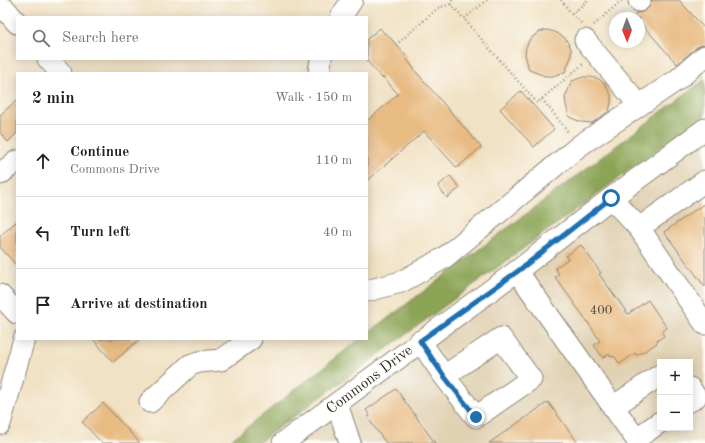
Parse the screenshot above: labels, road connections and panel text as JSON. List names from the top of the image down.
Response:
{
  "streets": {
    "street": ["Commons Drive"]
  },
  "house_numbers": ["400"],
  "north": "bottom",
  "page": {
    "search": "Search here",
    "heading": ["2 min", "Walk · 150 m"],
    "list": [
      ["Continue", "Commons Drive", "110 m"],
      ["Turn left", "40 m"],
      "Arrive at destination"
    ],
    "map_buttons": ["+", "−"]
  }
}
